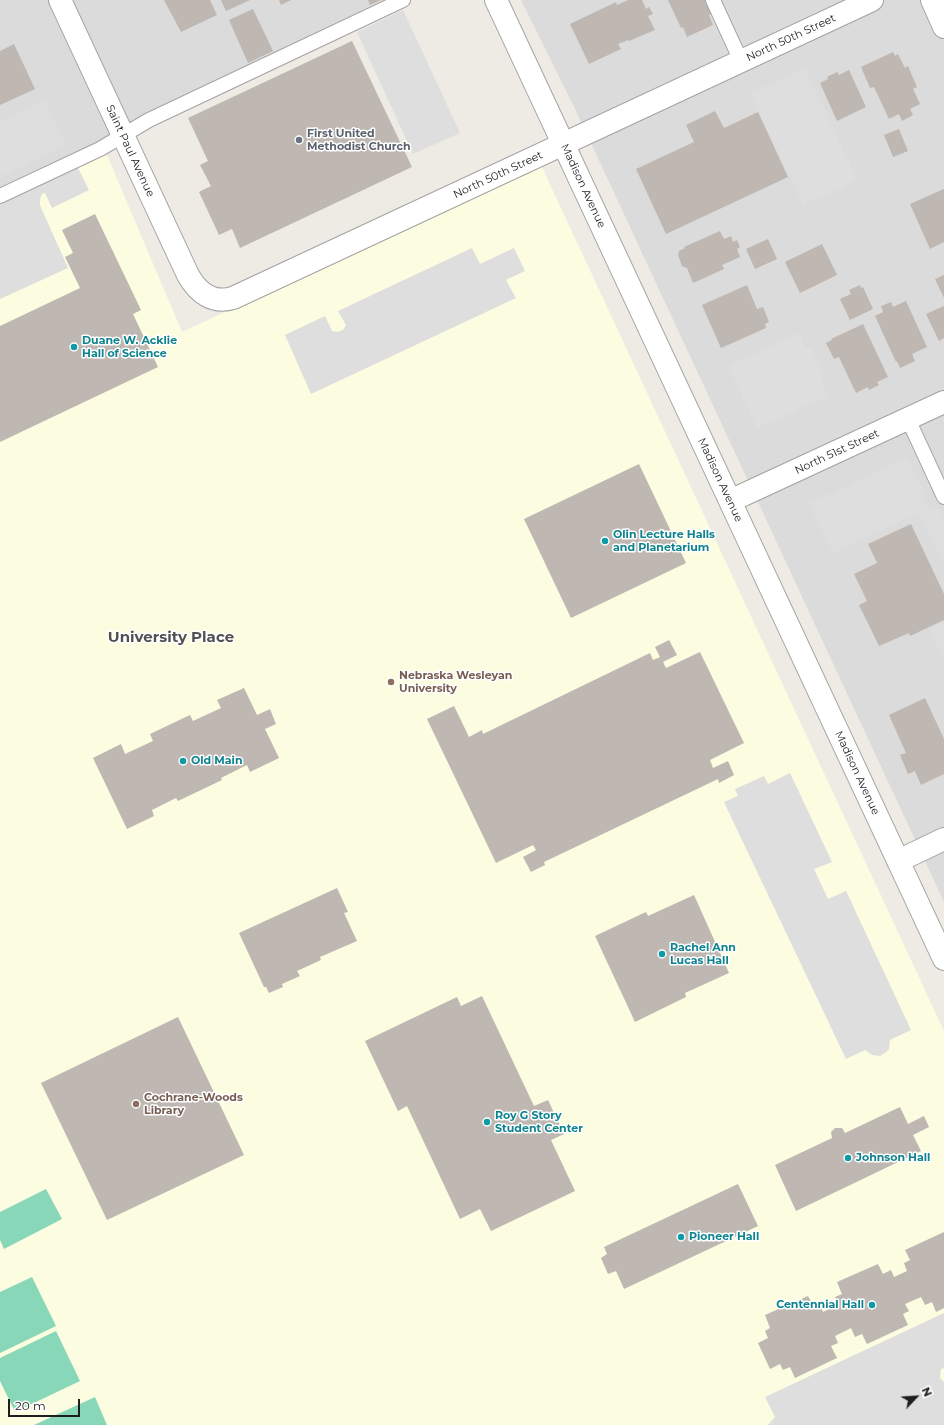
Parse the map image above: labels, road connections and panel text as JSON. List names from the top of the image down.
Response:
{
  "streets": {
    "street": [
      "North 50th Street",
      "Saint Paul Avenue",
      "Madison Avenue",
      "North 51st Street"
    ]
  },
  "crossings": [
    ["North 50th Street", "Saint Paul Avenue"],
    ["North 50th Street", "Madison Avenue"],
    ["Madison Avenue", "North 51st Street"]
  ],
  "districts": ["University Place"],
  "places": [
    "First United Methodist Church",
    "Duane W. Acklie Hall of Science",
    "Olin Lecture Halls and Planetarium",
    "Nebraska Wesleyan University",
    "Old Main",
    "Rachel Ann Lucas Hall",
    "Cochrane-Woods Library",
    "Roy G Story Student Center",
    "Johnson Hall",
    "Pioneer Hall",
    "Centennial Hall"
  ],
  "scale_bar": "20 m",
  "north": "top right"
}
